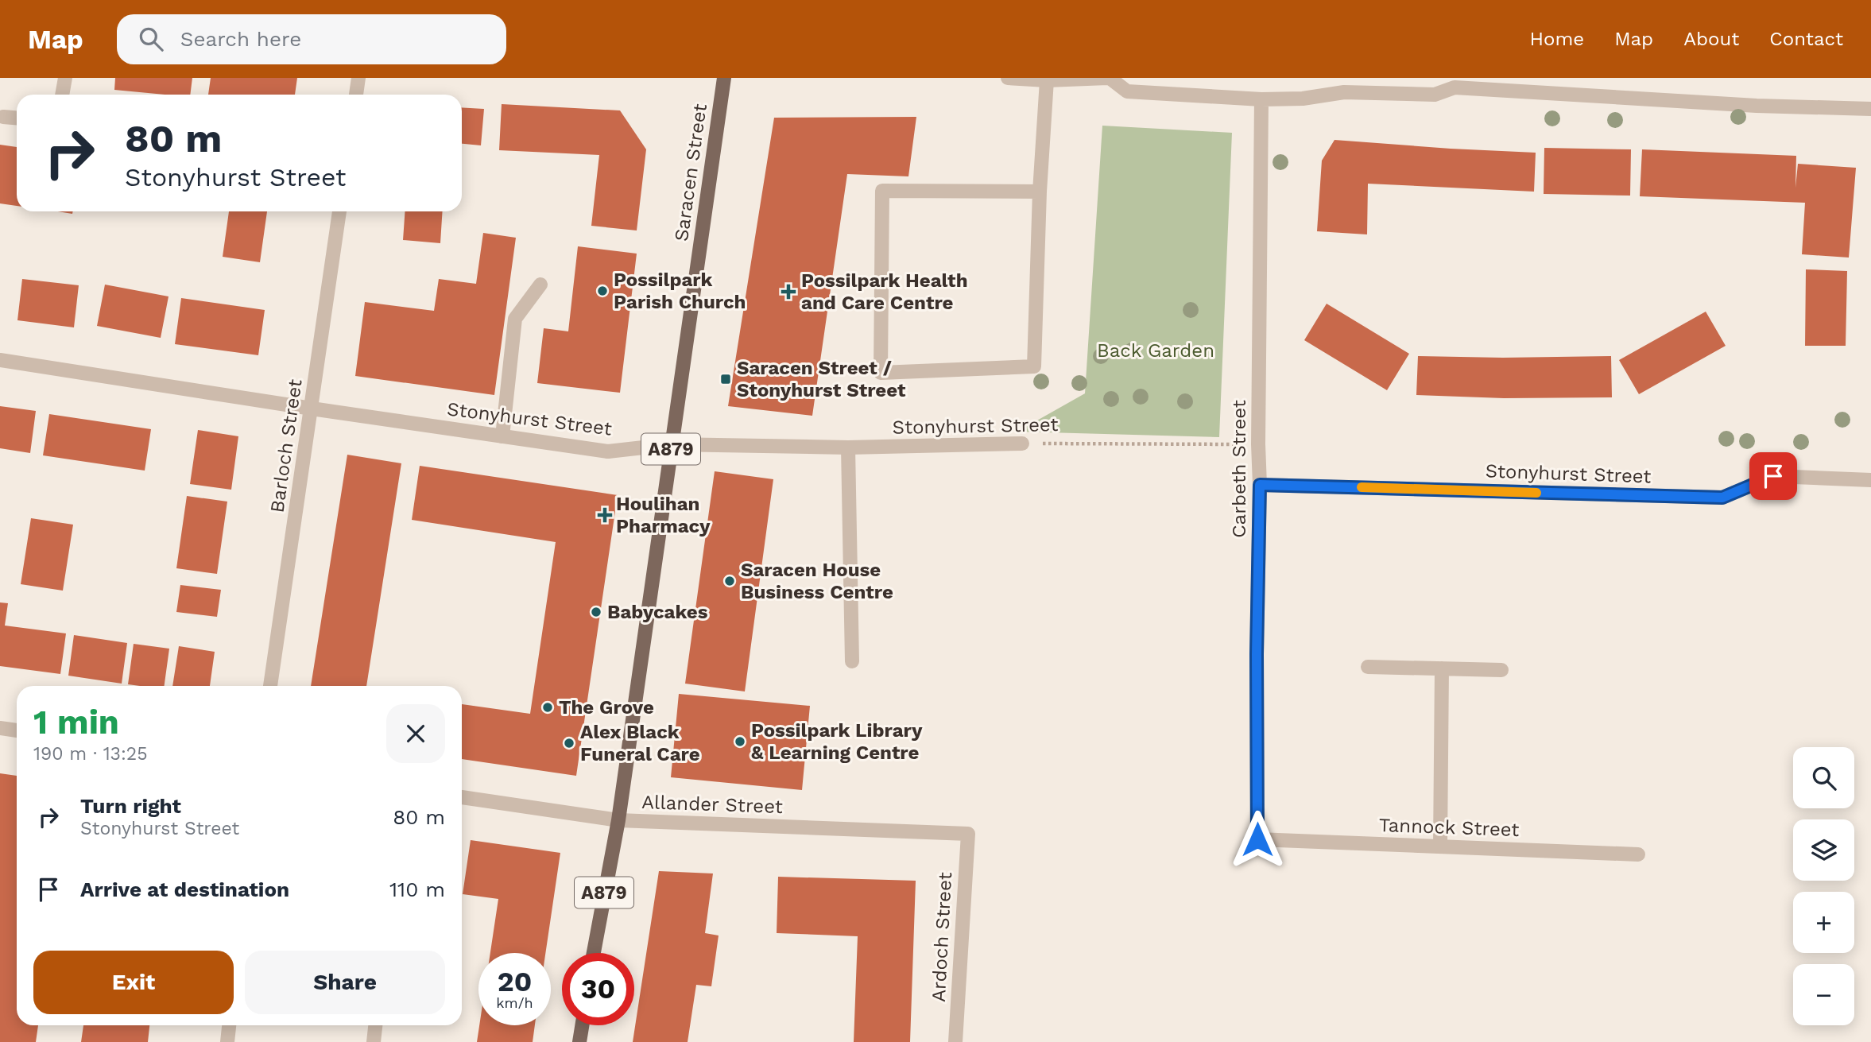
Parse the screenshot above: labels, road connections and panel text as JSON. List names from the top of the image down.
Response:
{
  "streets": {
    "main road": ["Saracen Street", "A879"],
    "street": [
      "Stonyhurst Street",
      "Barloch Street",
      "Carbeth Street",
      "Allander Street",
      "Tannock Street",
      "Ardoch Street"
    ]
  },
  "crossings": [
    ["Saracen Street", "Stonyhurst Street"],
    ["Saracen Street", "Allander Street"],
    ["Stonyhurst Street", "Barloch Street"],
    ["Stonyhurst Street", "Carbeth Street"],
    ["Carbeth Street", "Tannock Street"],
    ["Allander Street", "Ardoch Street"]
  ],
  "parks": ["Back Garden"],
  "places": {
    "other": [
      "Possilpark Parish Church",
      "Saracen House Business Centre",
      "Babycakes",
      "The Grove",
      "Possilpark Library & Learning Centre",
      "Alex Black Funeral Care"
    ],
    "health": ["Possilpark Health and Care Centre", "Houlihan Pharmacy"],
    "transit": ["Saracen Street / Stonyhurst Street"]
  },
  "page": {
    "header": "Map",
    "search": "Search here",
    "nav": [
      "Home",
      "Map",
      "About",
      "Contact"
    ],
    "turn": ["80 m", "Stonyhurst Street"],
    "heading": ["1 min", "190 m · 13:25"],
    "map_buttons": ["+", "−"],
    "list": [
      {
        "name": "Turn right",
        "note": "Stonyhurst Street",
        "value": "80 m"
      },
      {
        "name": "Arrive at destination",
        "value": "110 m"
      }
    ],
    "buttons": ["Exit", "Share"],
    "speed": "20 km/h",
    "limit": "30"
  }
}
